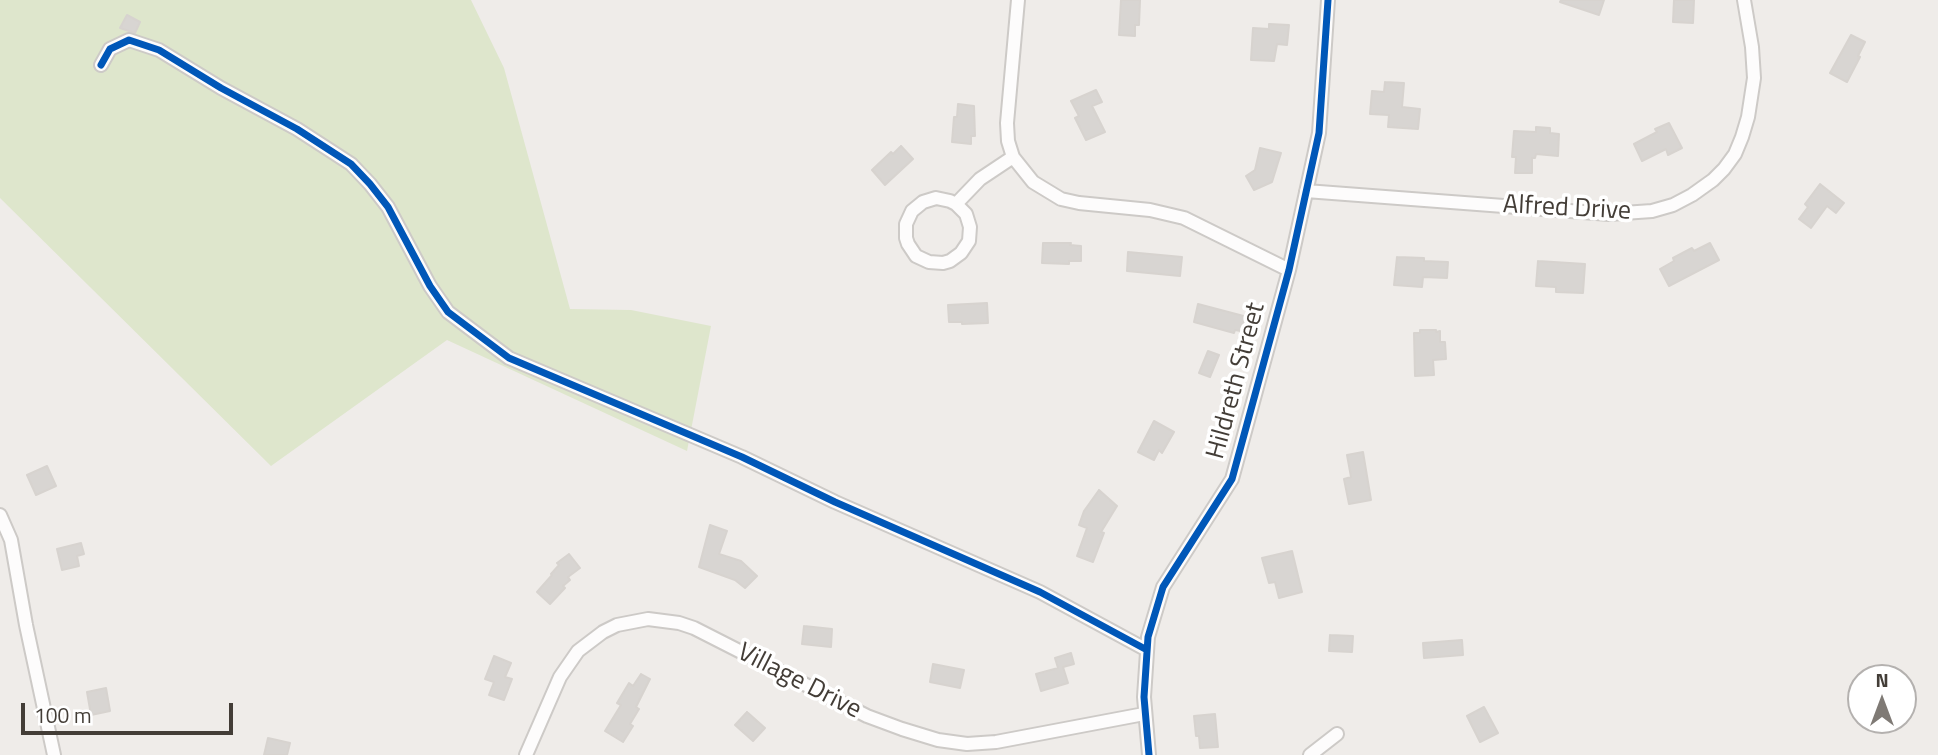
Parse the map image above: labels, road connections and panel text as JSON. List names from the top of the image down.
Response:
{
  "streets": {
    "street": ["Alfred Drive", "Hildreth Street", "Village Drive"]
  },
  "crossings": [
    ["Alfred Drive", "Hildreth Street"],
    ["Hildreth Street", "Village Drive"]
  ],
  "scale_bar": "100 m",
  "north": "top"
}
